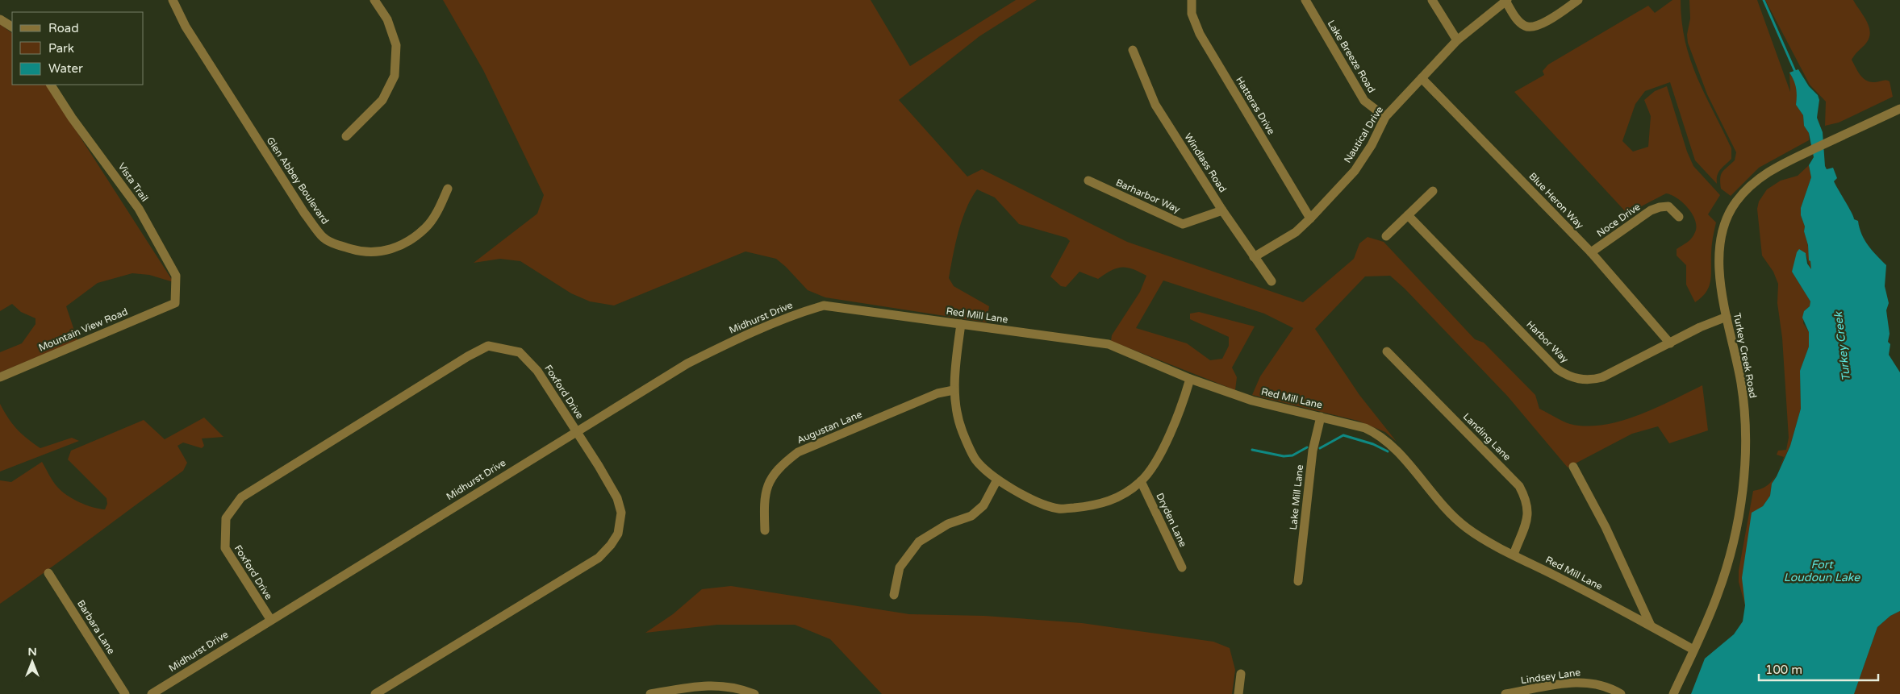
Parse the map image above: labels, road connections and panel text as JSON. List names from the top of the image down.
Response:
{
  "streets": {
    "street": [
      "Lake Breeze Road",
      "Hatteras Drive",
      "Nautical Drive",
      "Windlass Road",
      "Glen Abbey Boulevard",
      "Vista Trail",
      "Barharbor Way",
      "Blue Heron Way",
      "Noce Drive",
      "Red Mill Lane",
      "Midhurst Drive",
      "Mountain View Road",
      "Harbor Way",
      "Turkey Creek Road",
      "Foxford Drive",
      "Augustan Lane",
      "Landing Lane",
      "Lake Mill Lane",
      "Dryden Lane",
      "Barbara Lane",
      "Lindsey Lane"
    ]
  },
  "crossings": [
    ["Lake Breeze Road", "Nautical Drive"],
    ["Hatteras Drive", "Nautical Drive"],
    ["Nautical Drive", "Windlass Road"],
    ["Nautical Drive", "Blue Heron Way"],
    ["Windlass Road", "Barharbor Way"],
    ["Vista Trail", "Mountain View Road"],
    ["Blue Heron Way", "Noce Drive"],
    ["Blue Heron Way", "Harbor Way"],
    ["Red Mill Lane", "Midhurst Drive"],
    ["Red Mill Lane", "Turkey Creek Road"],
    ["Red Mill Lane", "Landing Lane"],
    ["Red Mill Lane", "Lake Mill Lane"],
    ["Midhurst Drive", "Foxford Drive"],
    ["Harbor Way", "Turkey Creek Road"]
  ],
  "water": ["Turkey Creek", "Fort Loudoun Lake"],
  "legend": ["Road", "Park", "Water"],
  "scale_bar": "100 m",
  "north": "top"
}
